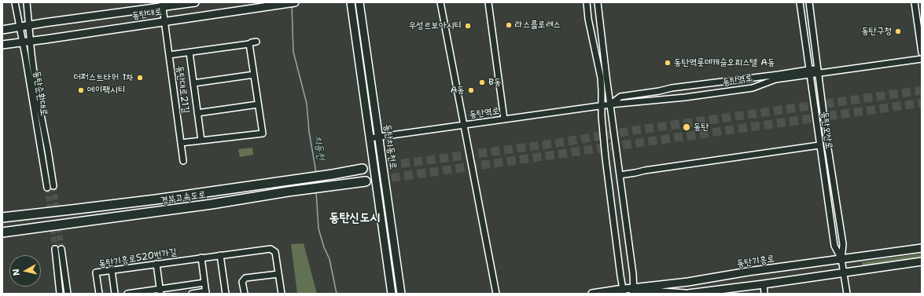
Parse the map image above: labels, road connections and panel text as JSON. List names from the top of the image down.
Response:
{
  "streets": {
    "highway": ["경부고속도로"],
    "main road": ["동탄대로", "동탄치동천로", "동탄기흥로"],
    "street": [
      "동탄역로",
      "동탄대로21길",
      "동탄순환대로",
      "동탄오산로",
      "동탄기흥로520번가길"
    ]
  },
  "crossings": [
    ["동탄대로", "동탄대로21길"],
    ["동탄대로", "동탄순환대로"],
    ["동탄역로", "동탄오산로"],
    ["동탄역로", "동탄치동천로"],
    ["동탄오산로", "동탄기흥로"]
  ],
  "districts": ["동탄신도시"],
  "water": ["치동천"],
  "places": [
    "라스플로레스",
    "우성르보아시티",
    "동탄구청",
    "동탄역롯데캐슬오피스텔 A동",
    "더퍼스트타워 1차",
    "B동",
    "에이팩시티",
    "A동",
    "동탄"
  ],
  "north": "left"
}
